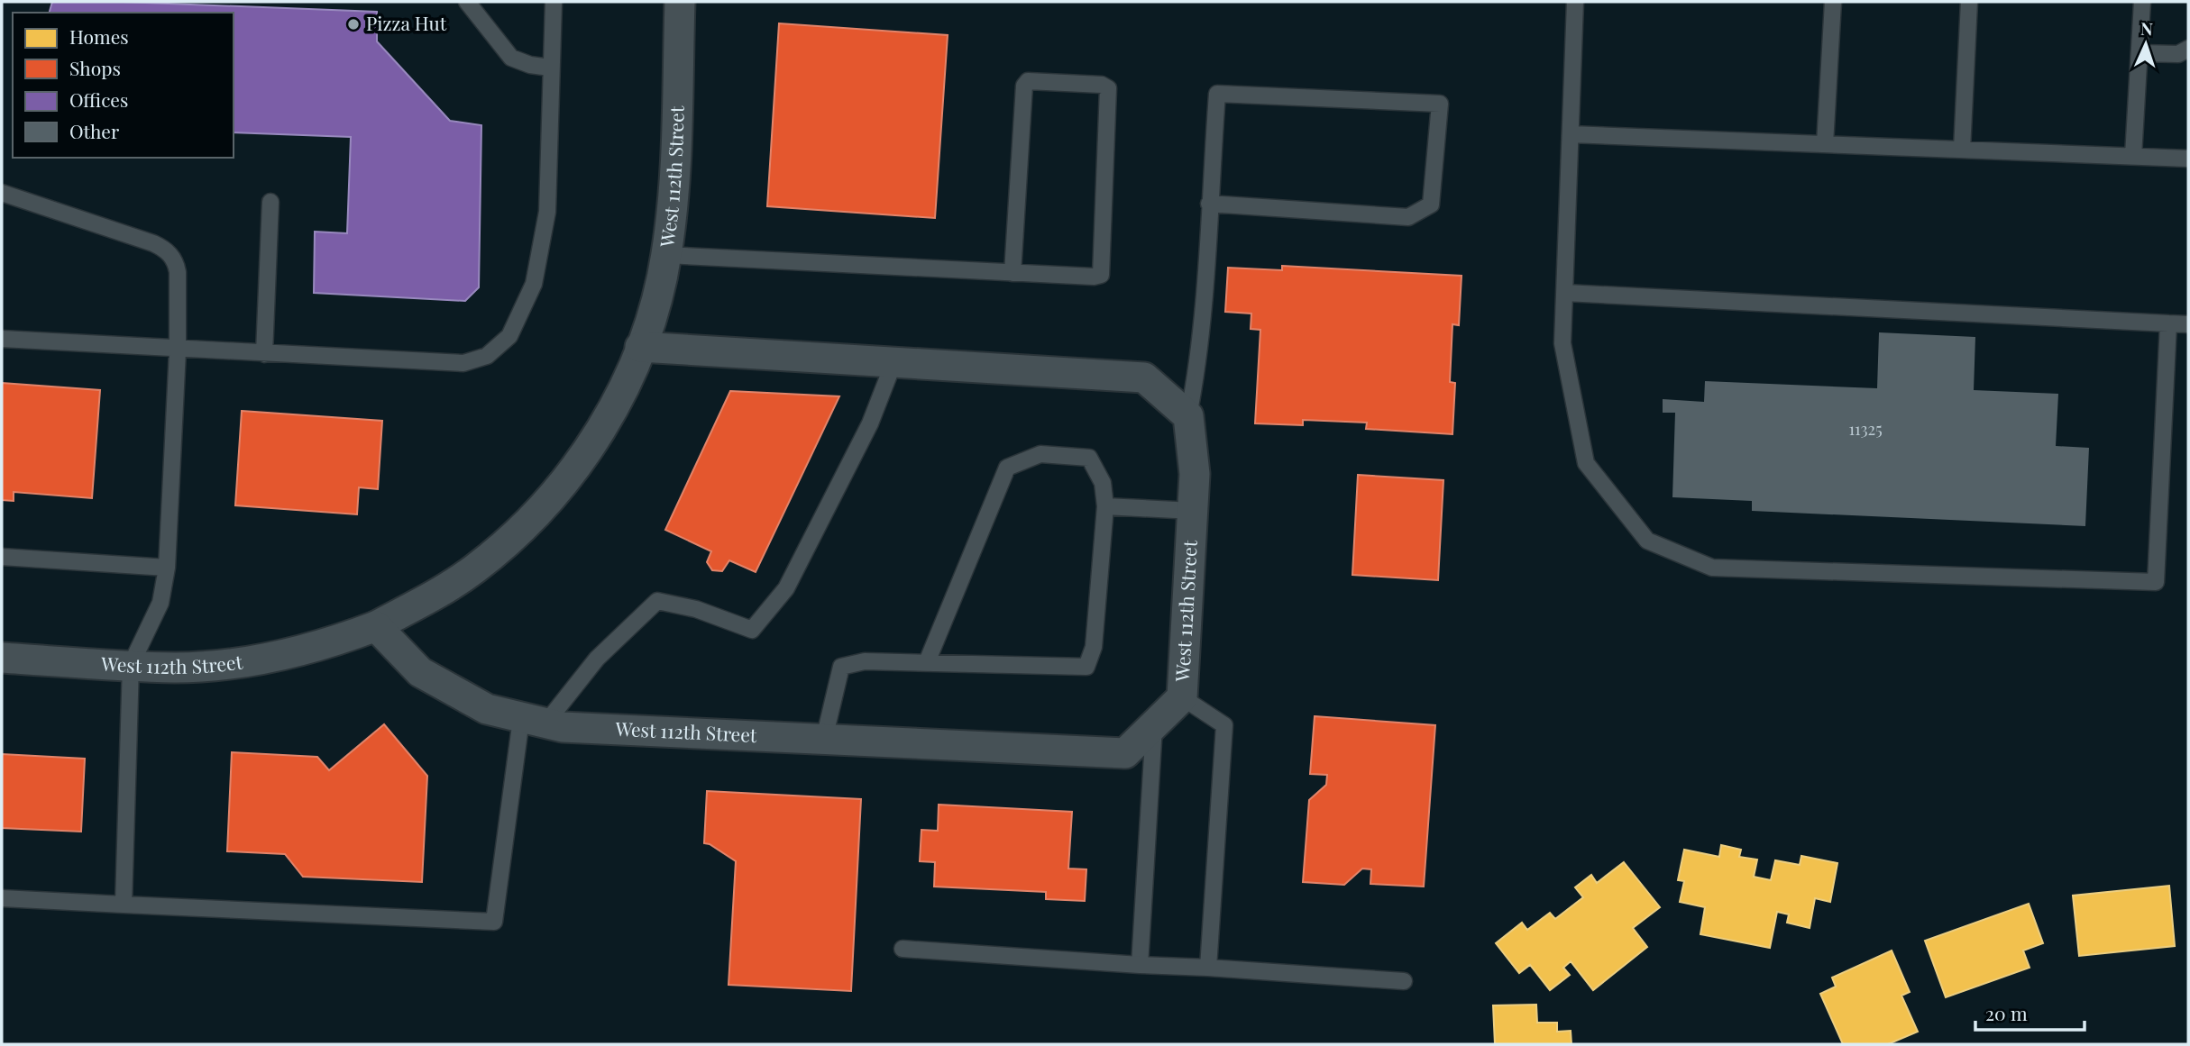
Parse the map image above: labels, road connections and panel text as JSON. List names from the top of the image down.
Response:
{
  "streets": {
    "street": ["West 112th Street"]
  },
  "places": ["Pizza Hut"],
  "house_numbers": ["11325"],
  "legend": [
    "Homes",
    "Shops",
    "Offices",
    "Other"
  ],
  "scale_bar": "20 m",
  "north": "top"
}
